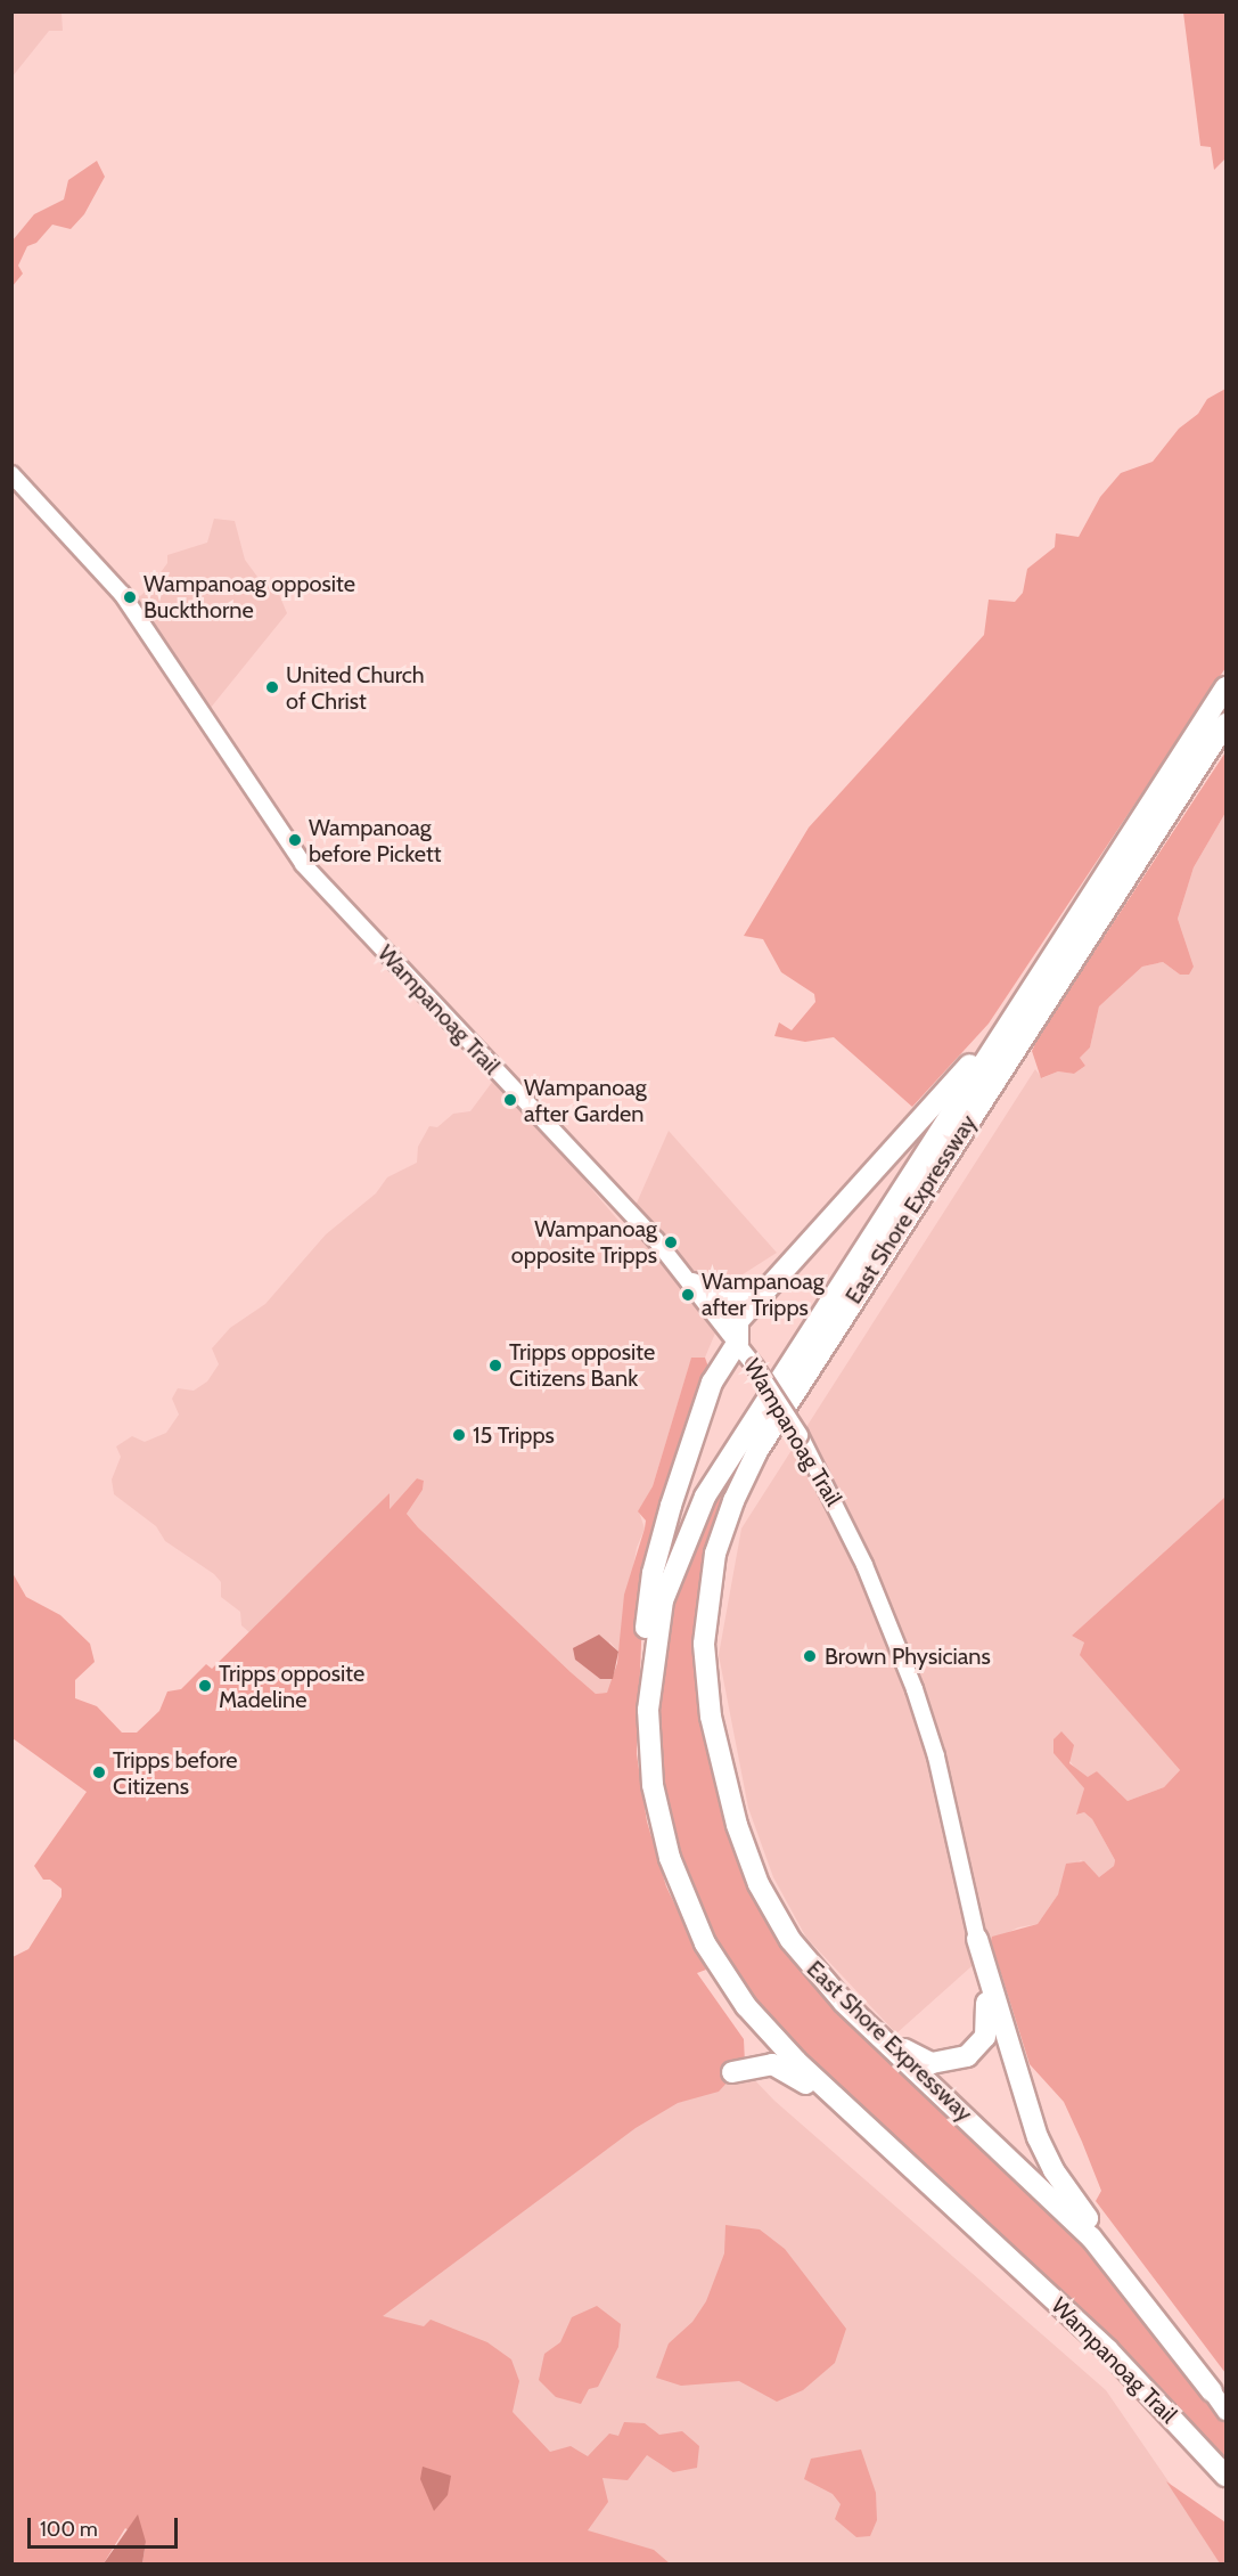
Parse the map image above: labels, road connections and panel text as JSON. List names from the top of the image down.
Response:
{
  "streets": {
    "highway": ["Wampanoag Trail", "East Shore Expressway"]
  },
  "crossings": [
    ["Wampanoag Trail", "East Shore Expressway"]
  ],
  "places": [
    "Wampanoag opposite Buckthorne",
    "United Church of Christ",
    "Wampanoag before Pickett",
    "Wampanoag after Garden",
    "Wampanoag opposite Tripps",
    "Wampanoag after Tripps",
    "Tripps opposite Citizens Bank",
    "15 Tripps",
    "Brown Physicians",
    "Tripps opposite Madeline",
    "Tripps before Citizens"
  ],
  "scale_bar": "100 m"
}
